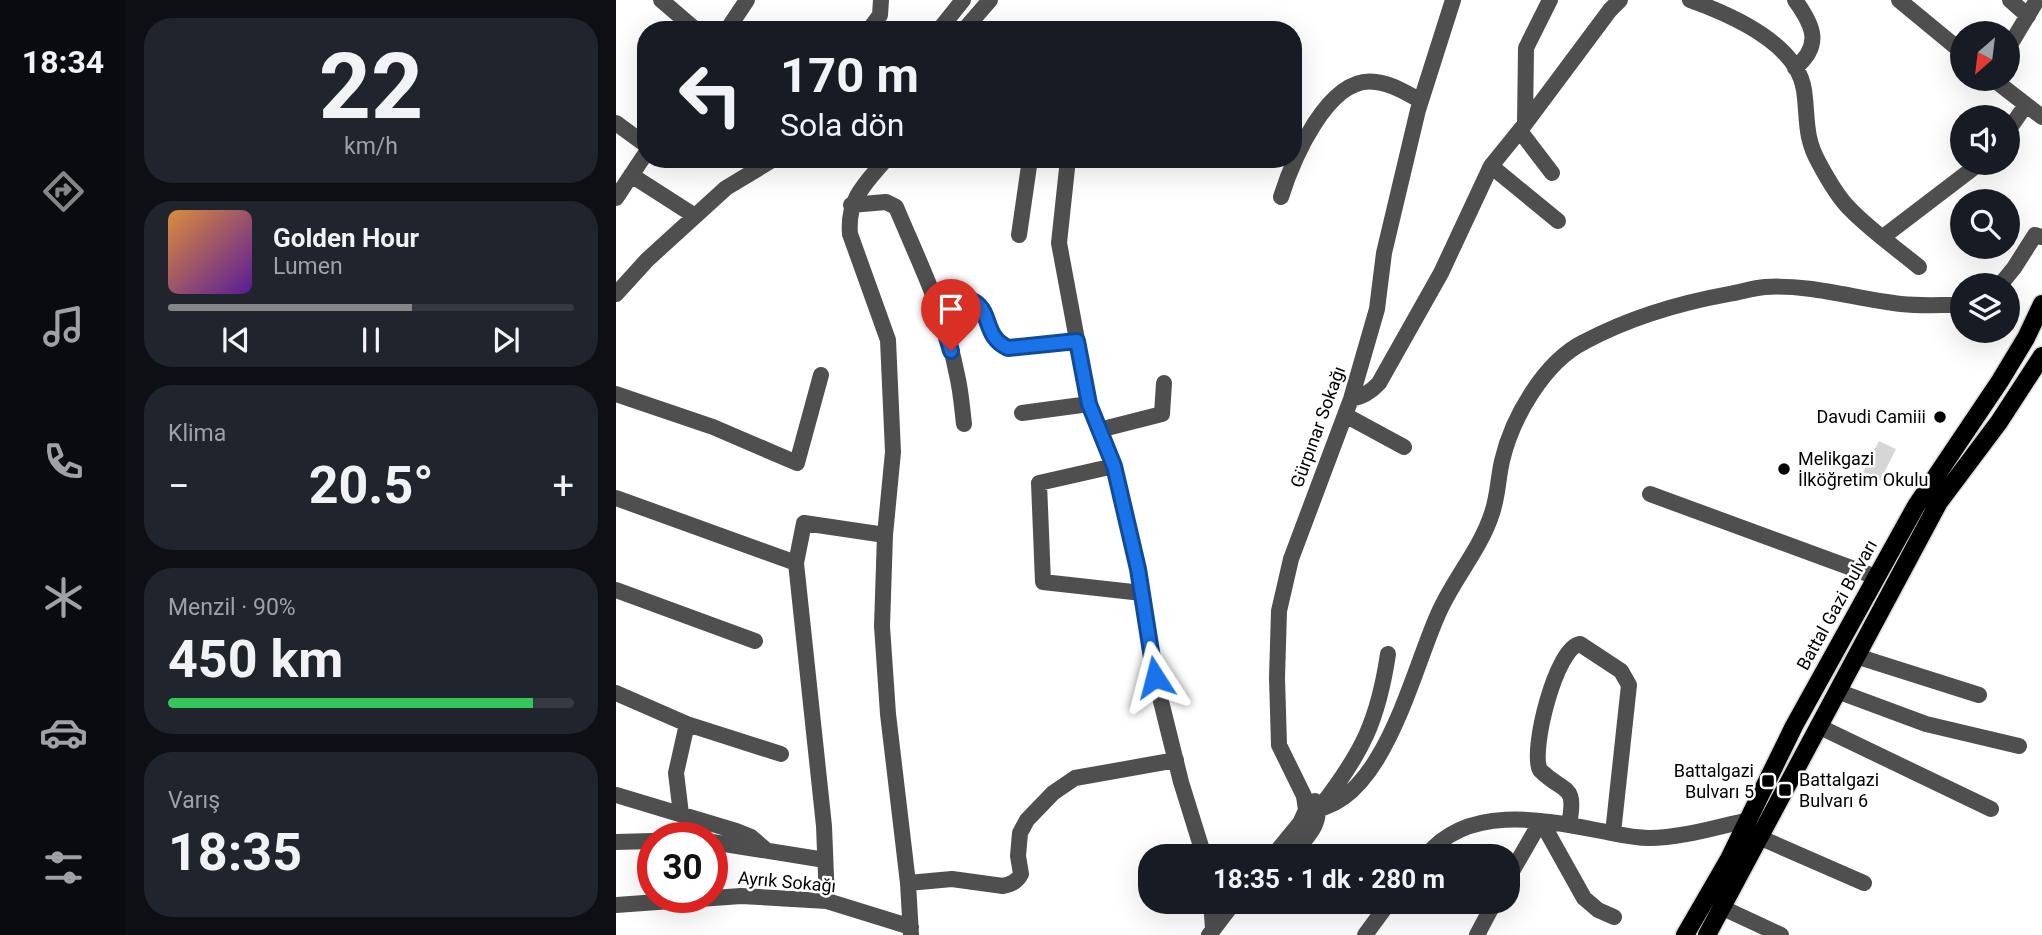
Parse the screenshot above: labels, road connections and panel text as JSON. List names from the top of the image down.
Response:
{
  "streets": {
    "main road": ["Battal Gazi Bulvarı"],
    "street": ["Gürpınar Sokağı", "Ayrık Sokağı"]
  },
  "places": {
    "other": ["Davudi Camiii", "Melikgazi İlköğretim Okulu"],
    "transit": ["Battalgazi Bulvarı 5", "Battalgazi Bulvarı 6"]
  },
  "north": "bottom left",
  "page": {
    "tabs": "18:34",
    "tile": [
      ["22", "km/h"],
      "Klima",
      ["Menzil · 90%", "450 km"],
      ["Varış", "18:35"]
    ],
    "turn": ["170 m", "Sola dön"],
    "song": ["Golden Hour", "Lumen"],
    "heat": ["−", "20.5°", "+"],
    "limit": "30",
    "trip": "18:35 · 1 dk · 280 m"
  }
}
